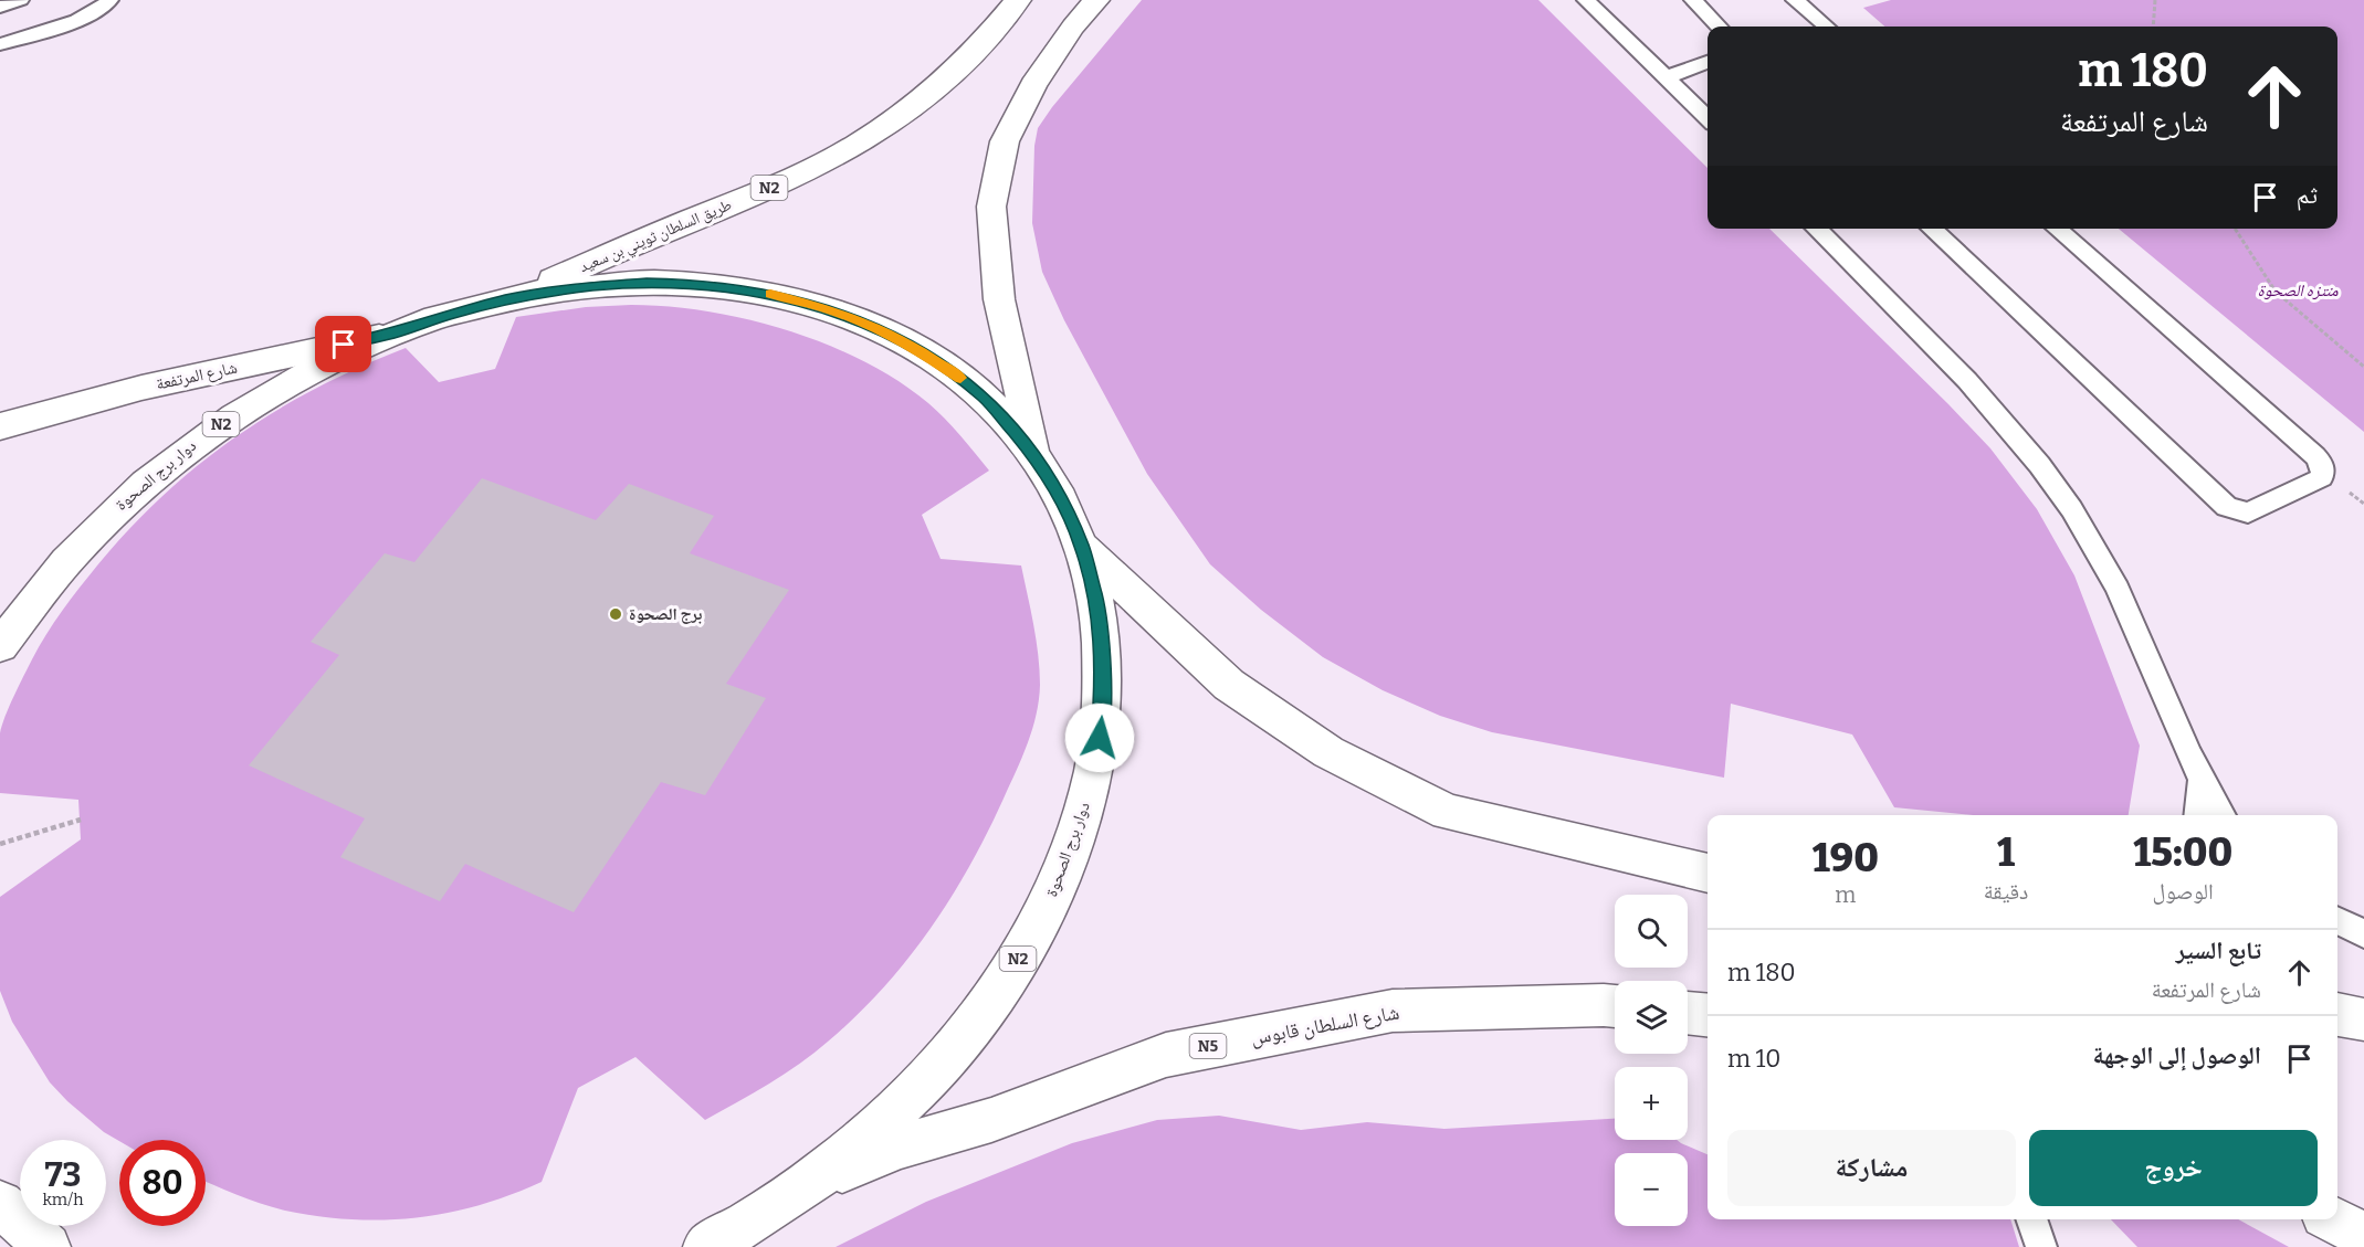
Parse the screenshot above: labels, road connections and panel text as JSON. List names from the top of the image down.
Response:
{
  "streets": {
    "main road": [
      "N2",
      "طريق السلطان ثويني بن سعيد",
      "شارع المرتفعة",
      "دوار برج الصحوة",
      "شارع السلطان قابوس",
      "N5"
    ]
  },
  "crossings": [
    ["N2", "دوار برج الصحوة"],
    ["طريق السلطان ثويني بن سعيد", "دوار برج الصحوة"],
    ["شارع المرتفعة", "دوار برج الصحوة"],
    ["دوار برج الصحوة", "شارع السلطان قابوس"]
  ],
  "parks": ["منتزه الصحوة"],
  "places": ["برج الصحوة"],
  "page": {
    "turn": ["180 m", "شارع المرتفعة"],
    "then": "ثم",
    "eta": [
      "15:00",
      "الوصول",
      "1",
      "دقيقة",
      "190",
      "m"
    ],
    "map_buttons": ["+", "−"],
    "list": [
      {
        "name": "تابع السير",
        "note": "شارع المرتفعة",
        "value": "180 m"
      },
      {
        "name": "الوصول إلى الوجهة",
        "value": "10 m"
      }
    ],
    "buttons": ["خروج", "مشاركة"],
    "speed": "73 km/h",
    "limit": "80"
  }
}
